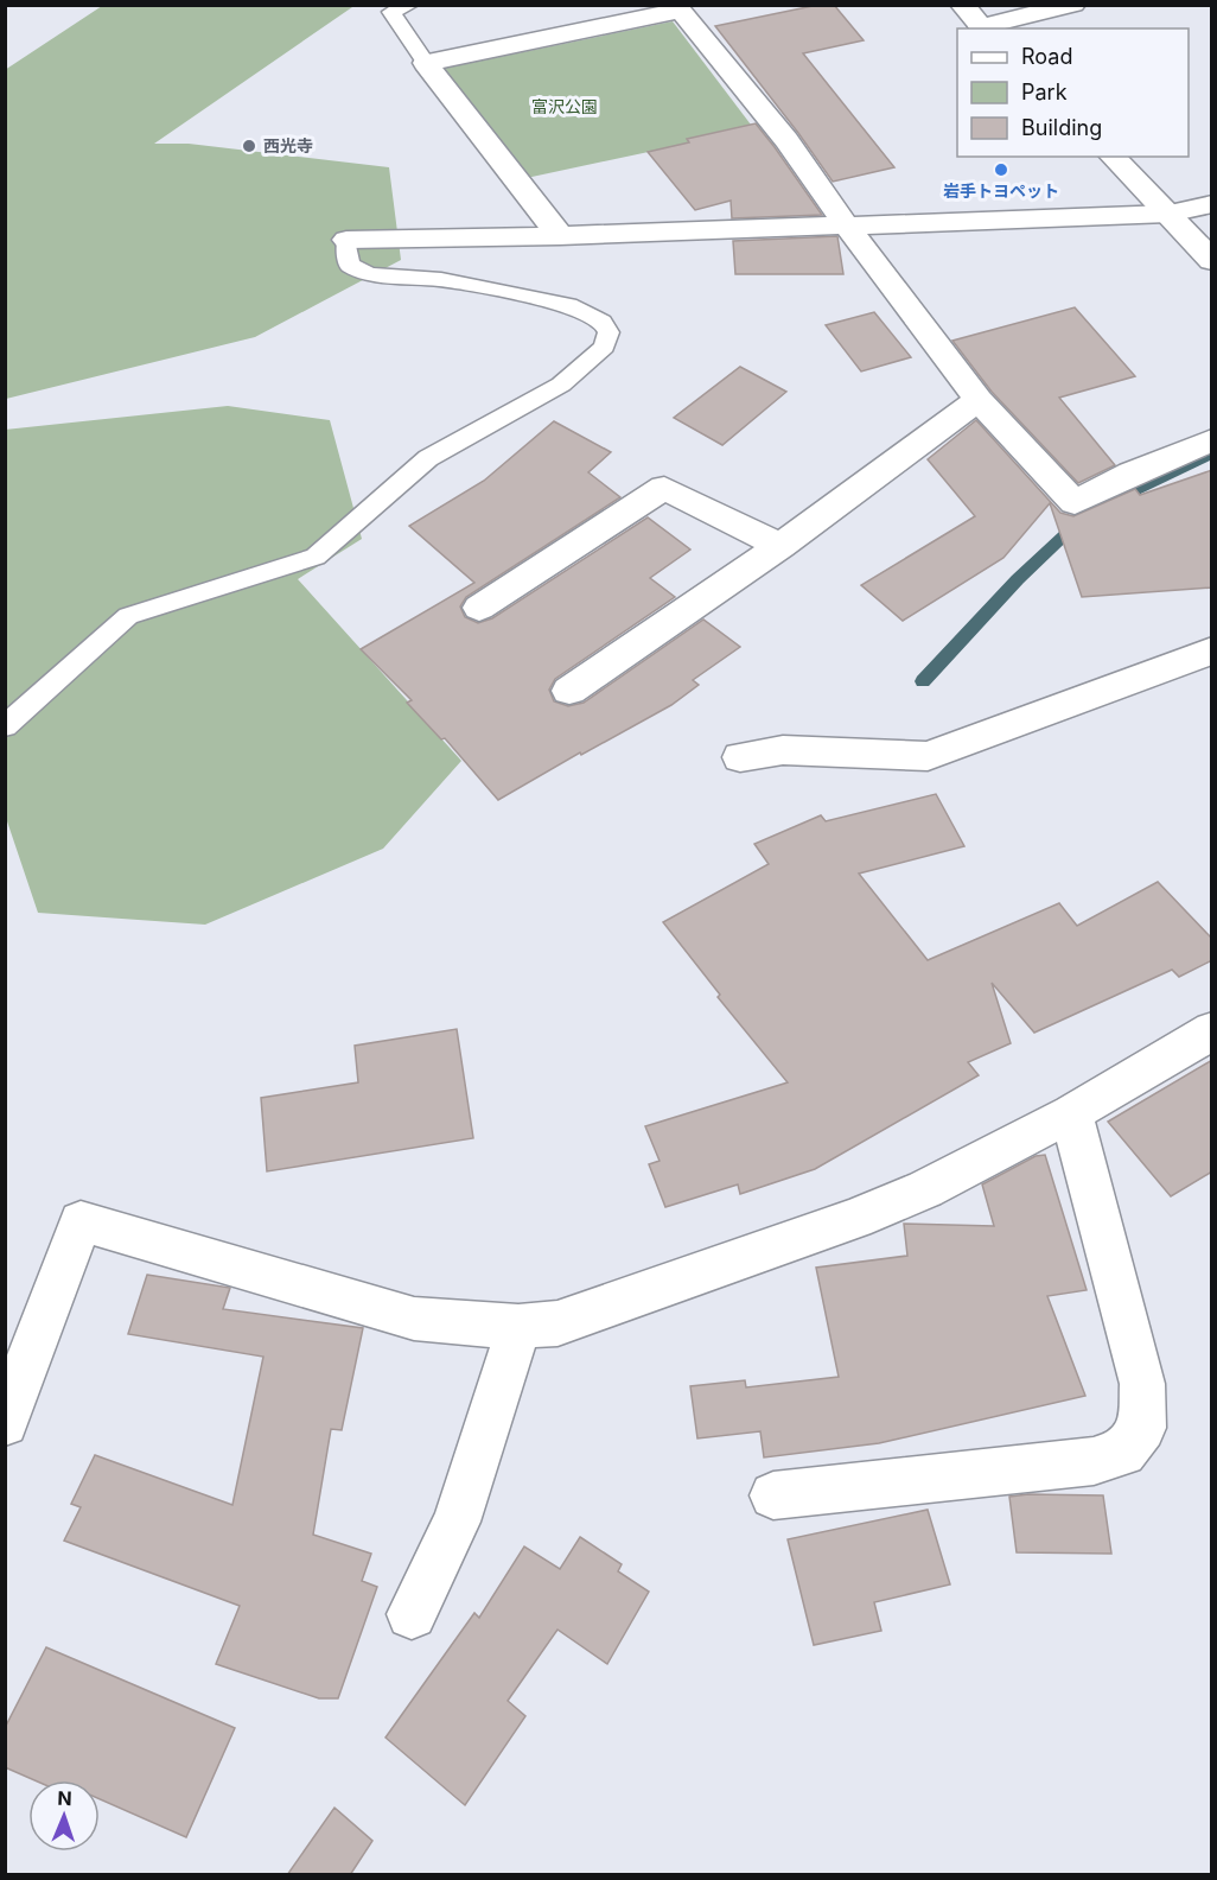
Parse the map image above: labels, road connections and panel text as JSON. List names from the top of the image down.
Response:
{
  "parks": ["富沢公園"],
  "places": ["西光寺", "岩手トヨペット"],
  "legend": ["Road", "Park", "Building"],
  "north": "top"
}
